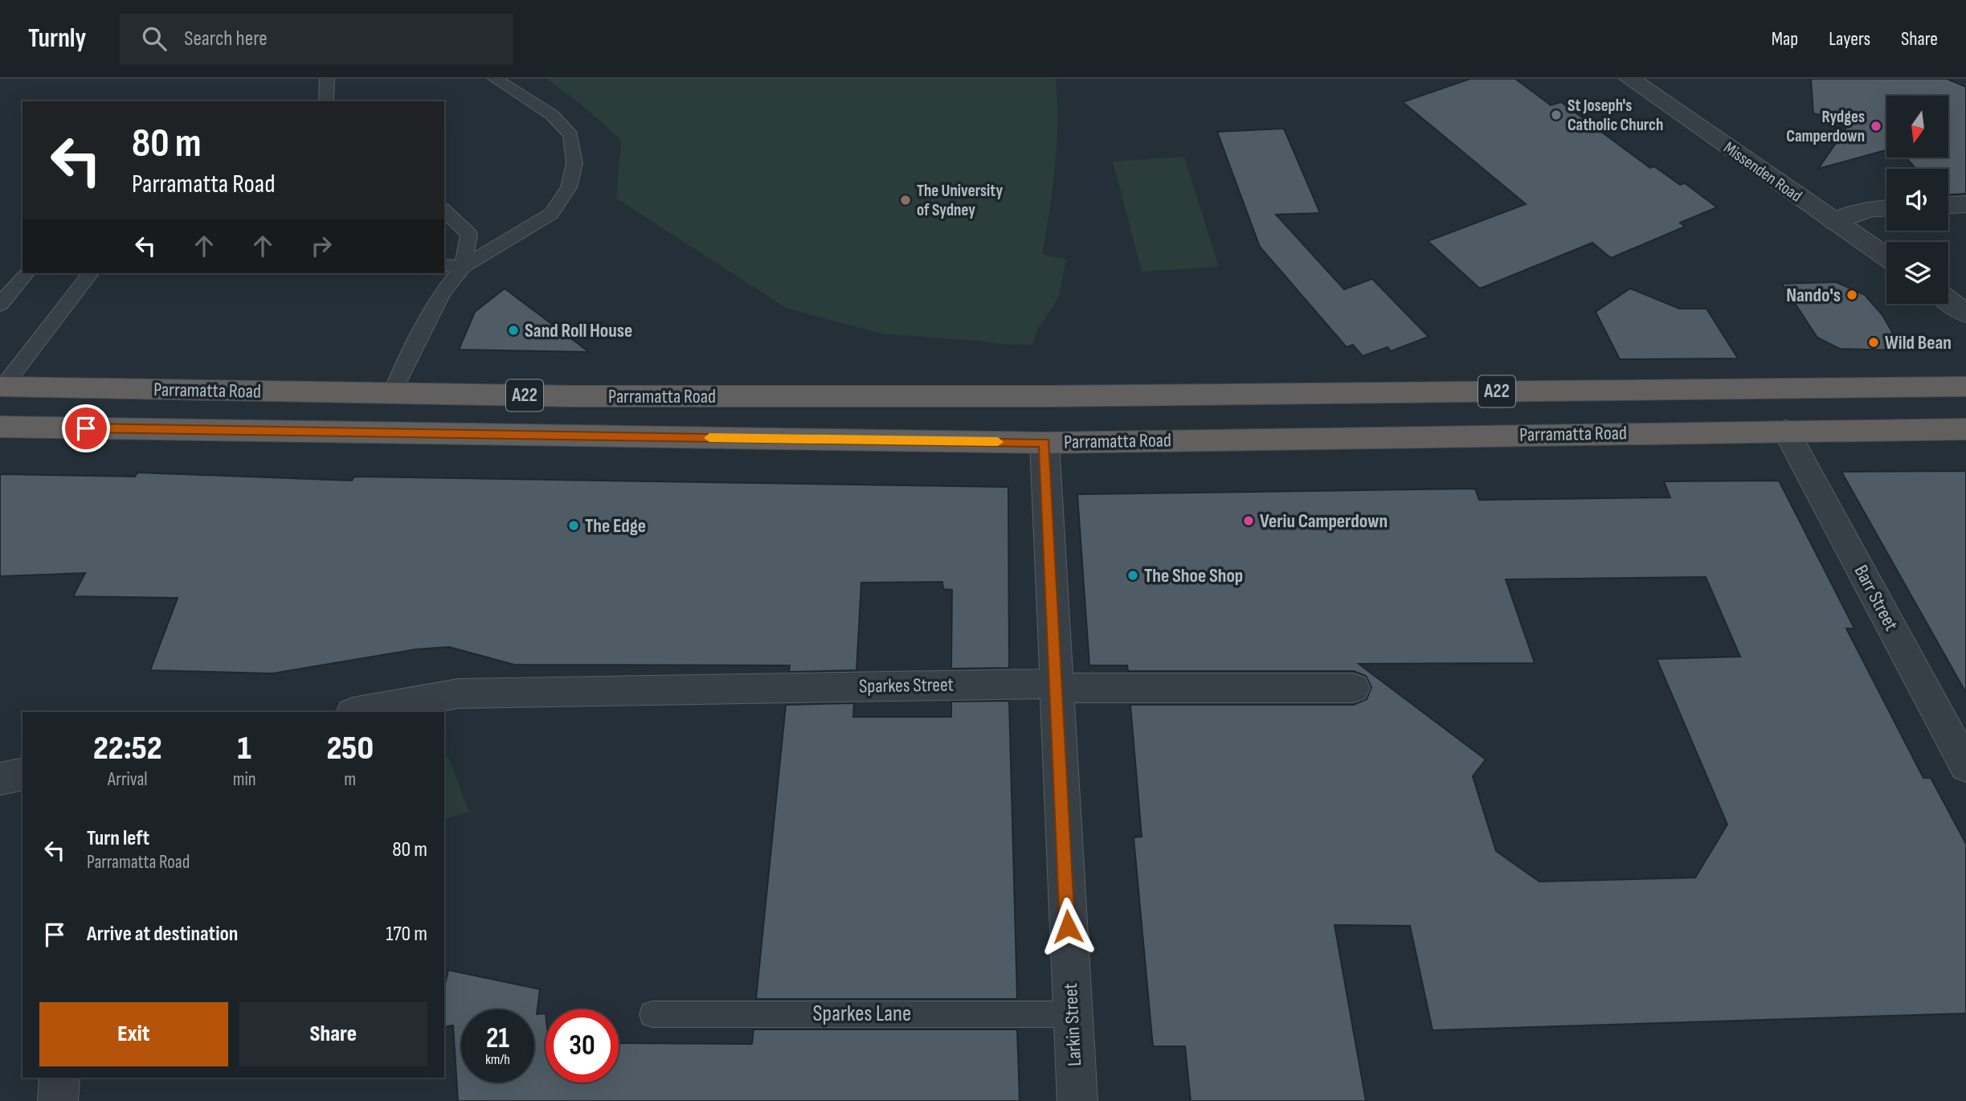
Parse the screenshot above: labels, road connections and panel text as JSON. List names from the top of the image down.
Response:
{
  "streets": {
    "highway": ["Parramatta Road", "A22"],
    "street": [
      "Missenden Road",
      "Barr Street",
      "Sparkes Street",
      "Larkin Street"
    ],
    "lane": ["Sparkes Lane"]
  },
  "crossings": [
    ["Parramatta Road", "Barr Street"],
    ["Parramatta Road", "Larkin Street"],
    ["Sparkes Street", "Larkin Street"],
    ["Sparkes Lane", "Larkin Street"]
  ],
  "places": [
    "St Joseph's Catholic Church",
    "Rydges Camperdown",
    "The University of Sydney",
    "Nando's",
    "Sand Roll House",
    "Wild Bean",
    "Veriu Camperdown",
    "The Edge",
    "The Shoe Shop"
  ],
  "north": "bottom",
  "page": {
    "header": "Turnly",
    "search": "Search here",
    "nav": ["Map", "Layers", "Share"],
    "turn": ["80 m", "Parramatta Road"],
    "eta": [
      "22:52",
      "Arrival",
      "1",
      "min",
      "250",
      "m"
    ],
    "list": [
      {
        "name": "Turn left",
        "note": "Parramatta Road",
        "value": "80 m"
      },
      {
        "name": "Arrive at destination",
        "value": "170 m"
      }
    ],
    "buttons": ["Exit", "Share"],
    "speed": "21 km/h",
    "limit": "30"
  }
}
